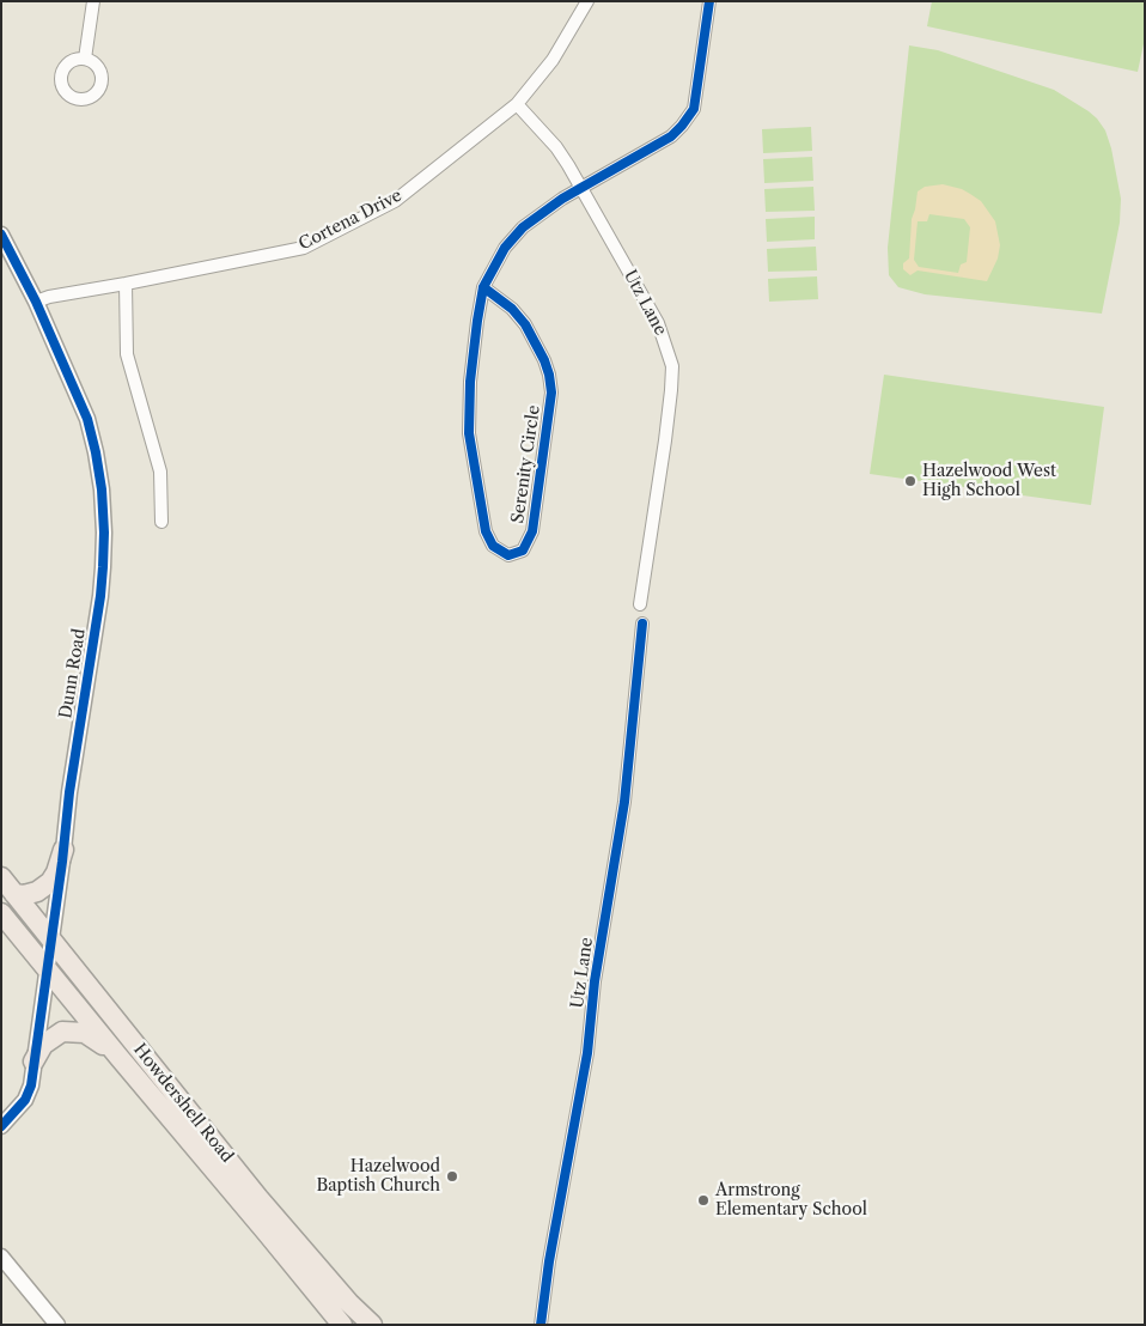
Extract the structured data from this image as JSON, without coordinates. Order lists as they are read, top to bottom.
{
  "streets": {
    "main road": ["Howdershell Road"],
    "street": [
      "Cortena Drive",
      "Utz Lane",
      "Serenity Circle",
      "Dunn Road"
    ]
  },
  "crossings": [
    ["Cortena Drive", "Utz Lane"],
    ["Cortena Drive", "Dunn Road"],
    ["Utz Lane", "Serenity Circle"],
    ["Dunn Road", "Howdershell Road"]
  ],
  "places": ["Hazelwood West High School", "Hazelwood Baptish Church", "Armstrong Elementary School"]
}
